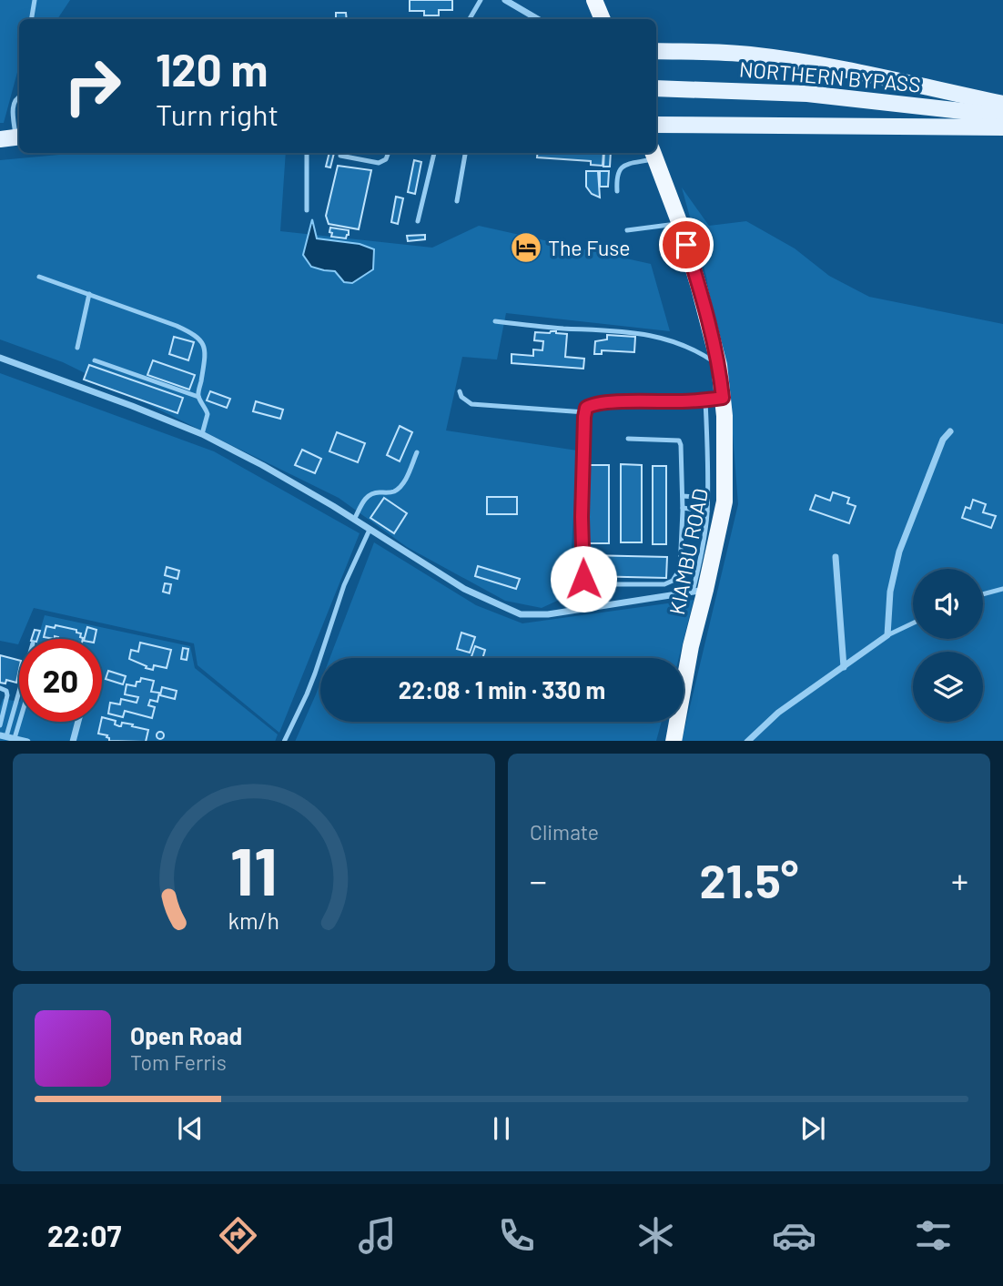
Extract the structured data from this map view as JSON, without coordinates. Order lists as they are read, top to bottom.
{
  "streets": {
    "highway": ["KIAMBU ROAD"],
    "main road": ["NORTHERN BYPASS"]
  },
  "places": {
    "hotel": ["The Fuse"]
  },
  "page": {
    "turn": ["120 m", "Turn right"],
    "limit": "20",
    "trip": "22:08 · 1 min · 330 m",
    "tile": "Climate",
    "heat": ["−", "21.5°", "+"],
    "song": ["Open Road", "Tom Ferris"],
    "tabs": "22:07",
    "gauge": ["11", "km/h"]
  }
}
